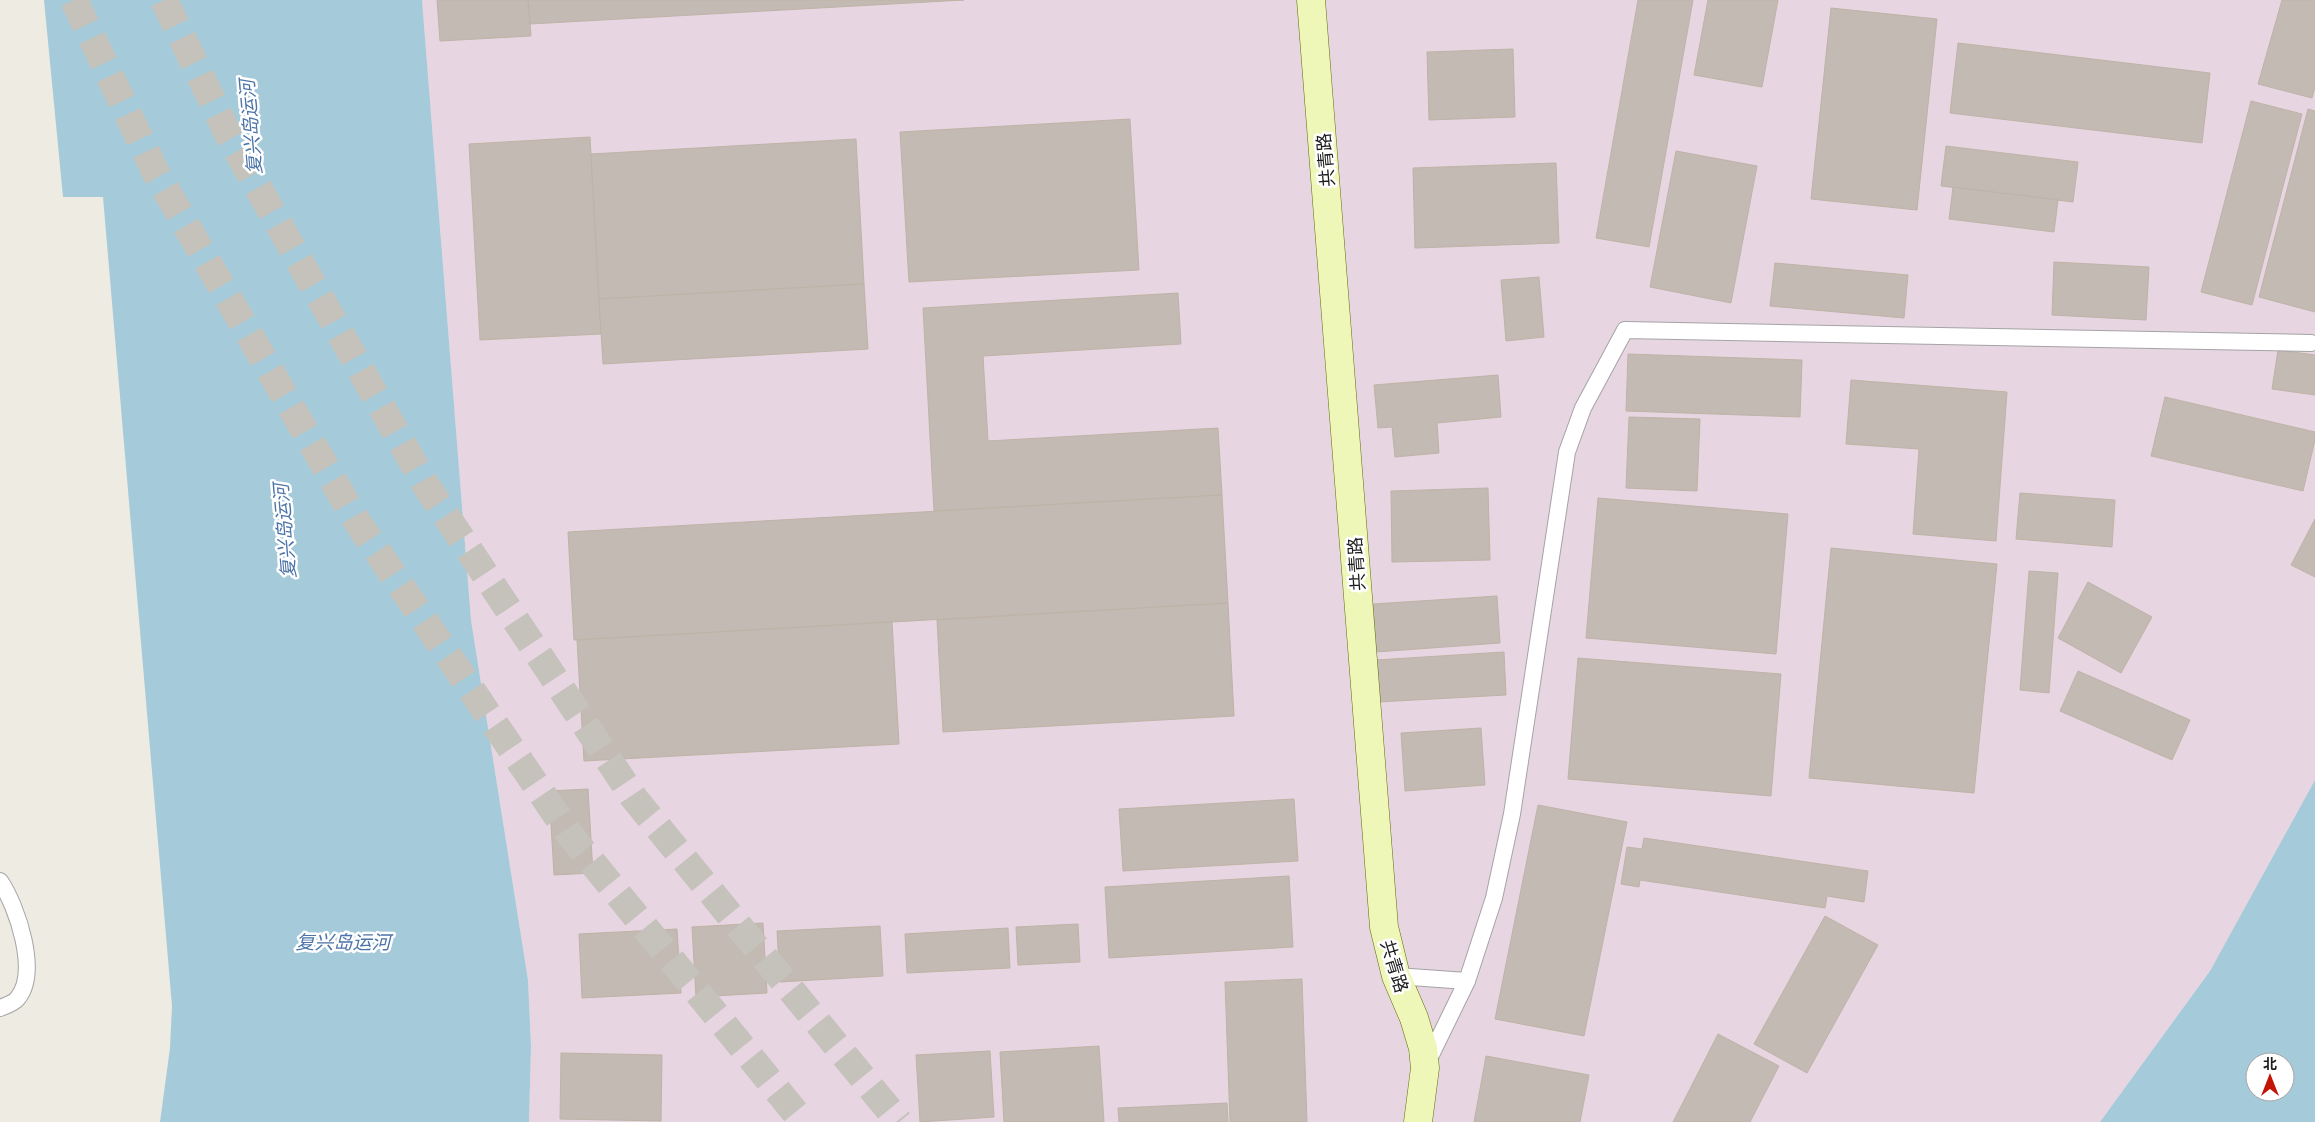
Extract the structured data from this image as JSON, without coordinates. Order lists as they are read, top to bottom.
{
  "streets": {
    "street": ["共青路"]
  },
  "water": ["复兴岛运河"],
  "north": "top"
}
